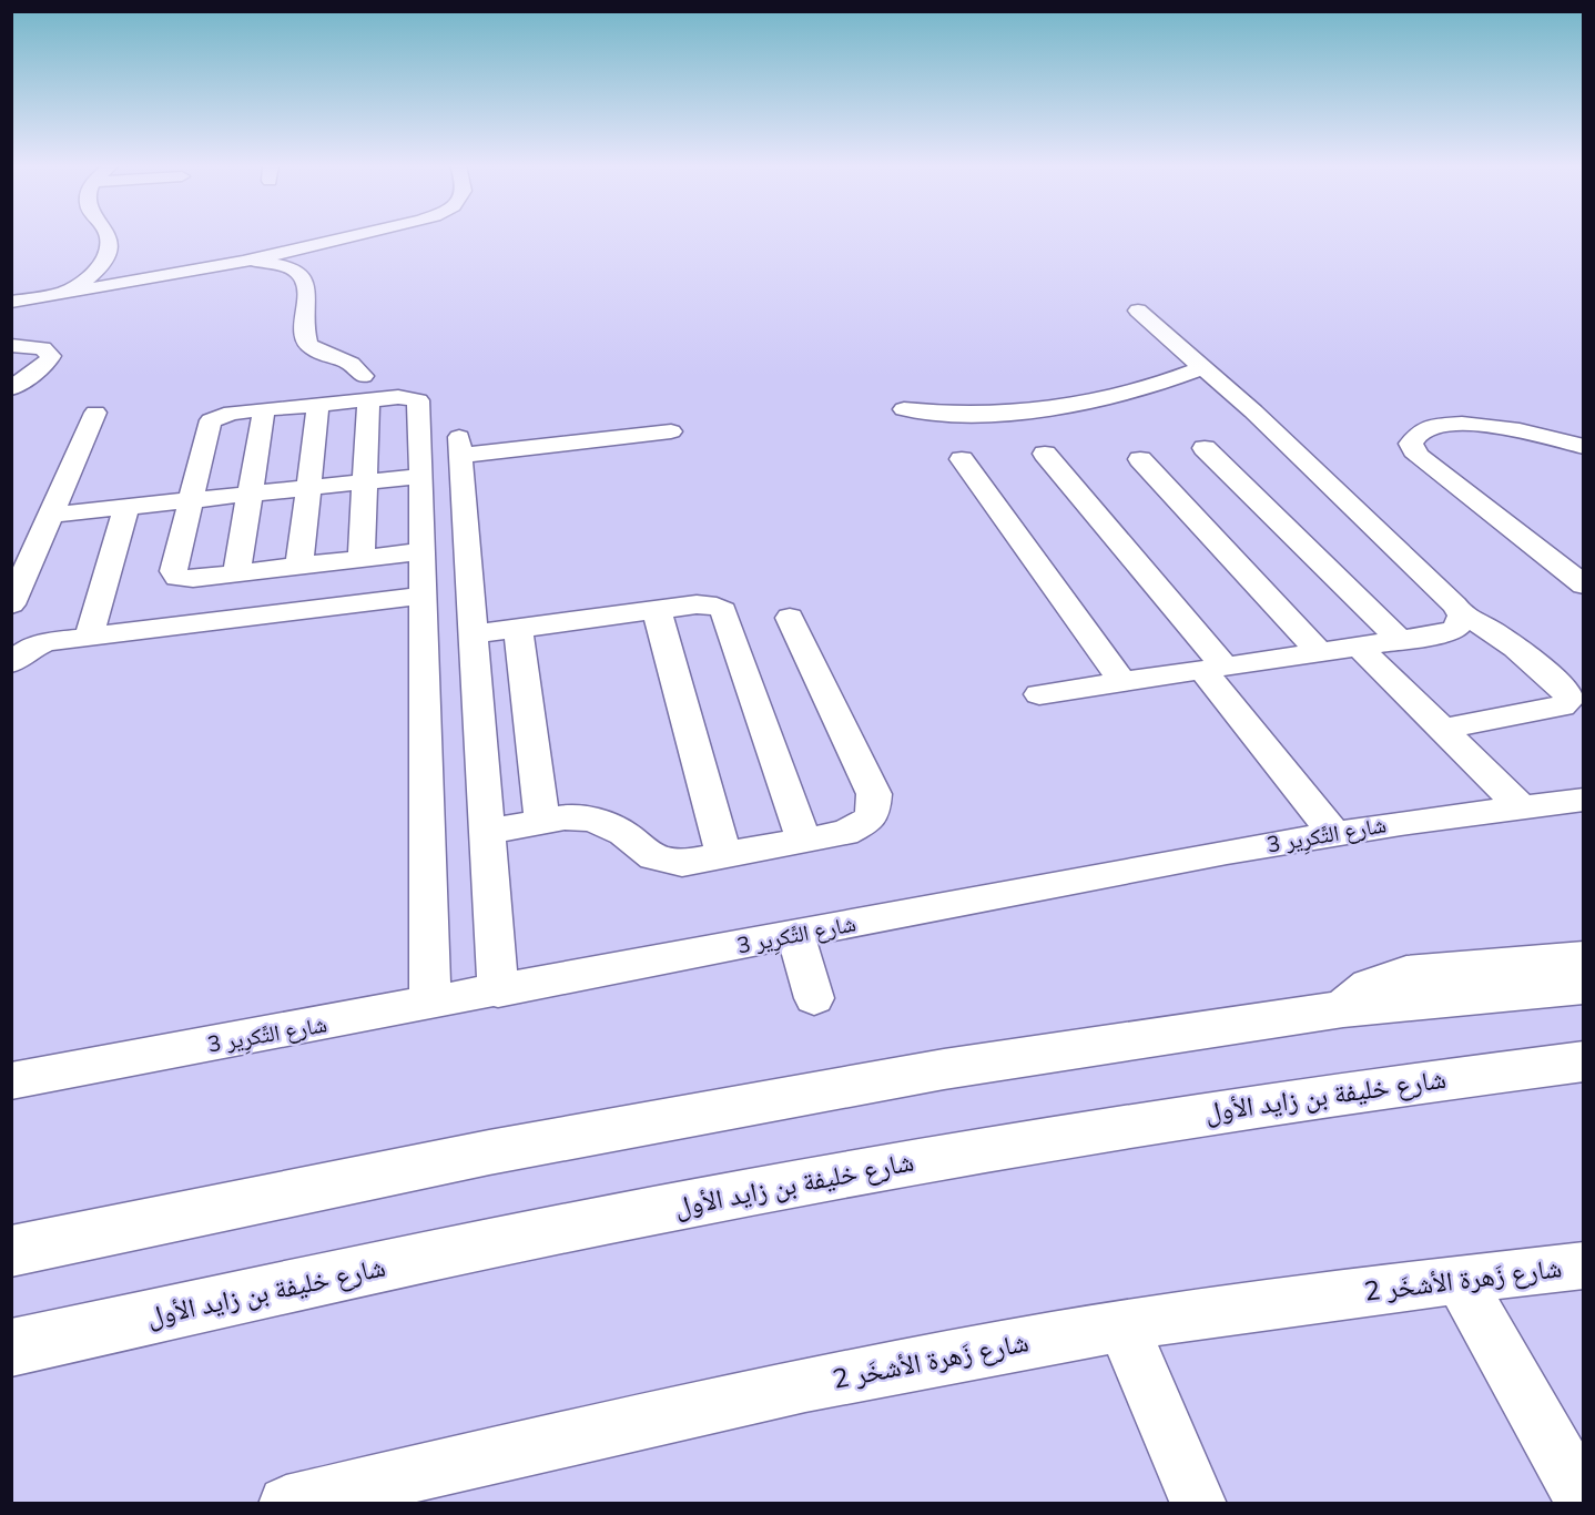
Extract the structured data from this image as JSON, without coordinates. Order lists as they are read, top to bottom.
{
  "streets": {
    "main road": ["شارع خليفة بن زايد الأول"],
    "street": ["شارع التَّكرِير 3", "شارع زَهرة الأشخَر 2"]
  }
}
